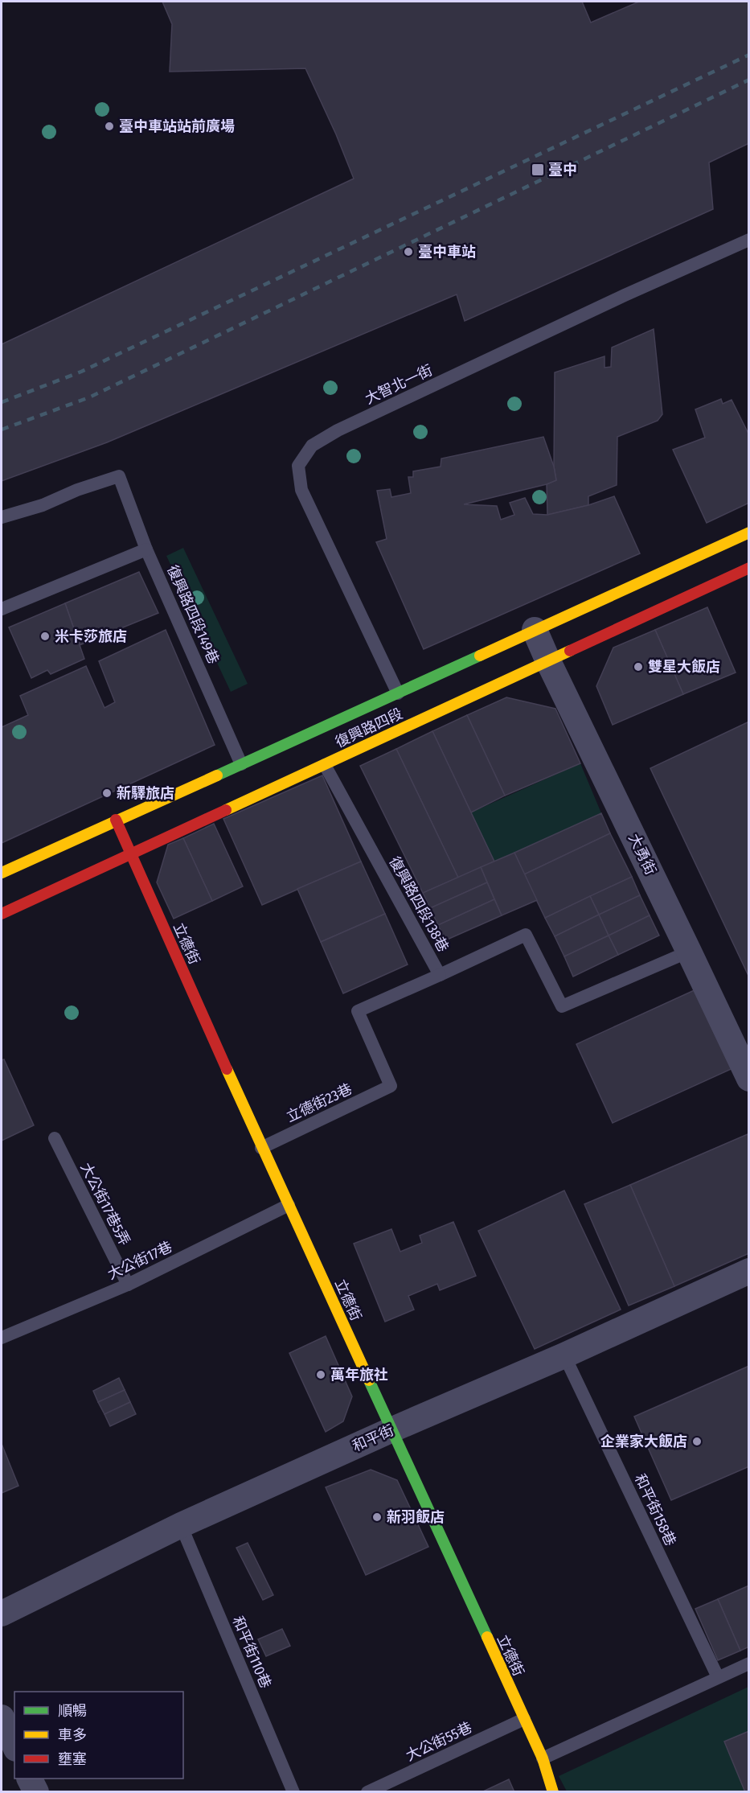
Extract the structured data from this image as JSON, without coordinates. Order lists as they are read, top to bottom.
{
  "streets": {
    "main road": ["復興路四段", "立德街"],
    "street": ["大勇街", "和平街"],
    "lane": [
      "大智北一街",
      "復興路四段149巷",
      "復興路四段138巷",
      "立德街23巷",
      "大公街17巷5弄",
      "大公街17巷",
      "和平街158巷",
      "和平街110巷",
      "大公街55巷"
    ]
  },
  "crossings": [
    ["大智北一街", "復興路四段"],
    ["復興路四段149巷", "復興路四段"],
    ["復興路四段", "大勇街"],
    ["復興路四段", "復興路四段138巷"],
    ["復興路四段", "立德街"],
    ["大勇街", "復興路四段138巷"],
    ["復興路四段138巷", "立德街23巷"],
    ["立德街", "立德街23巷"],
    ["立德街", "大公街17巷"],
    ["立德街", "和平街"],
    ["立德街", "大公街55巷"],
    ["大公街17巷5弄", "大公街17巷"],
    ["和平街", "和平街158巷"],
    ["和平街", "和平街110巷"]
  ],
  "places": {
    "other": [
      "臺中車站站前廣場",
      "臺中車站",
      "米卡莎旅店",
      "雙星大飯店",
      "新驛旅店",
      "萬年旅社",
      "企業家大飯店",
      "新羽飯店"
    ],
    "transit": ["臺中"]
  },
  "legend": ["順暢", "車多", "壅塞"]
}
